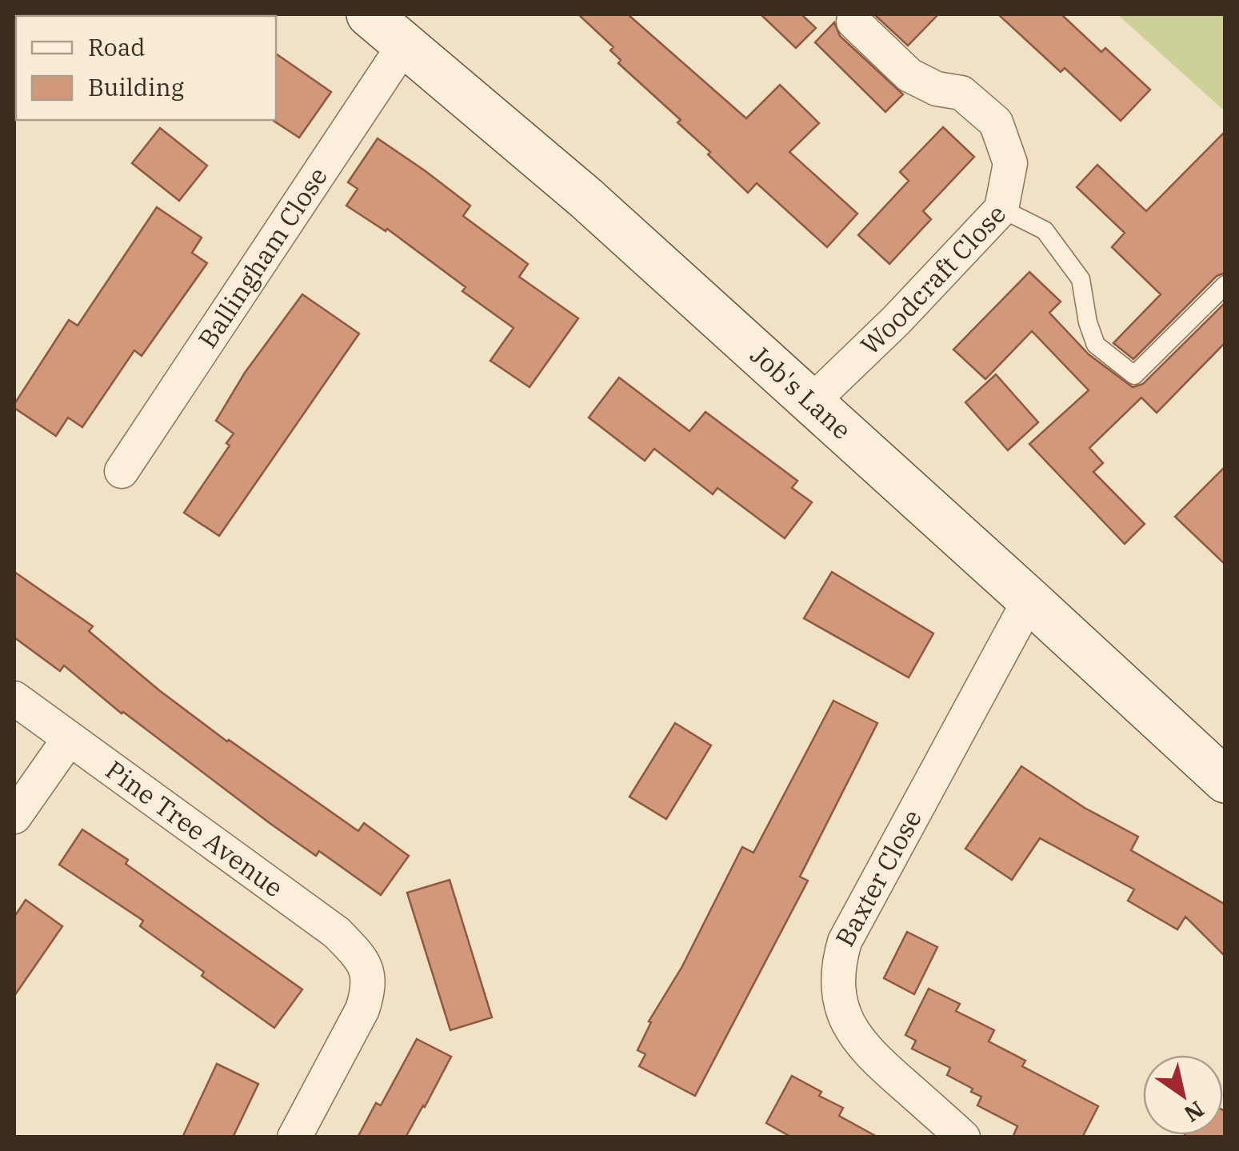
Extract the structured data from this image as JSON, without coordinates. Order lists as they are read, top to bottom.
{
  "streets": {
    "street": [
      "Ballingham Close",
      "Woodcraft Close",
      "Job's Lane",
      "Pine Tree Avenue",
      "Baxter Close"
    ]
  },
  "crossings": [
    ["Ballingham Close", "Job's Lane"],
    ["Woodcraft Close", "Job's Lane"],
    ["Job's Lane", "Baxter Close"]
  ],
  "legend": ["Road", "Building"],
  "north": "bottom right"
}
